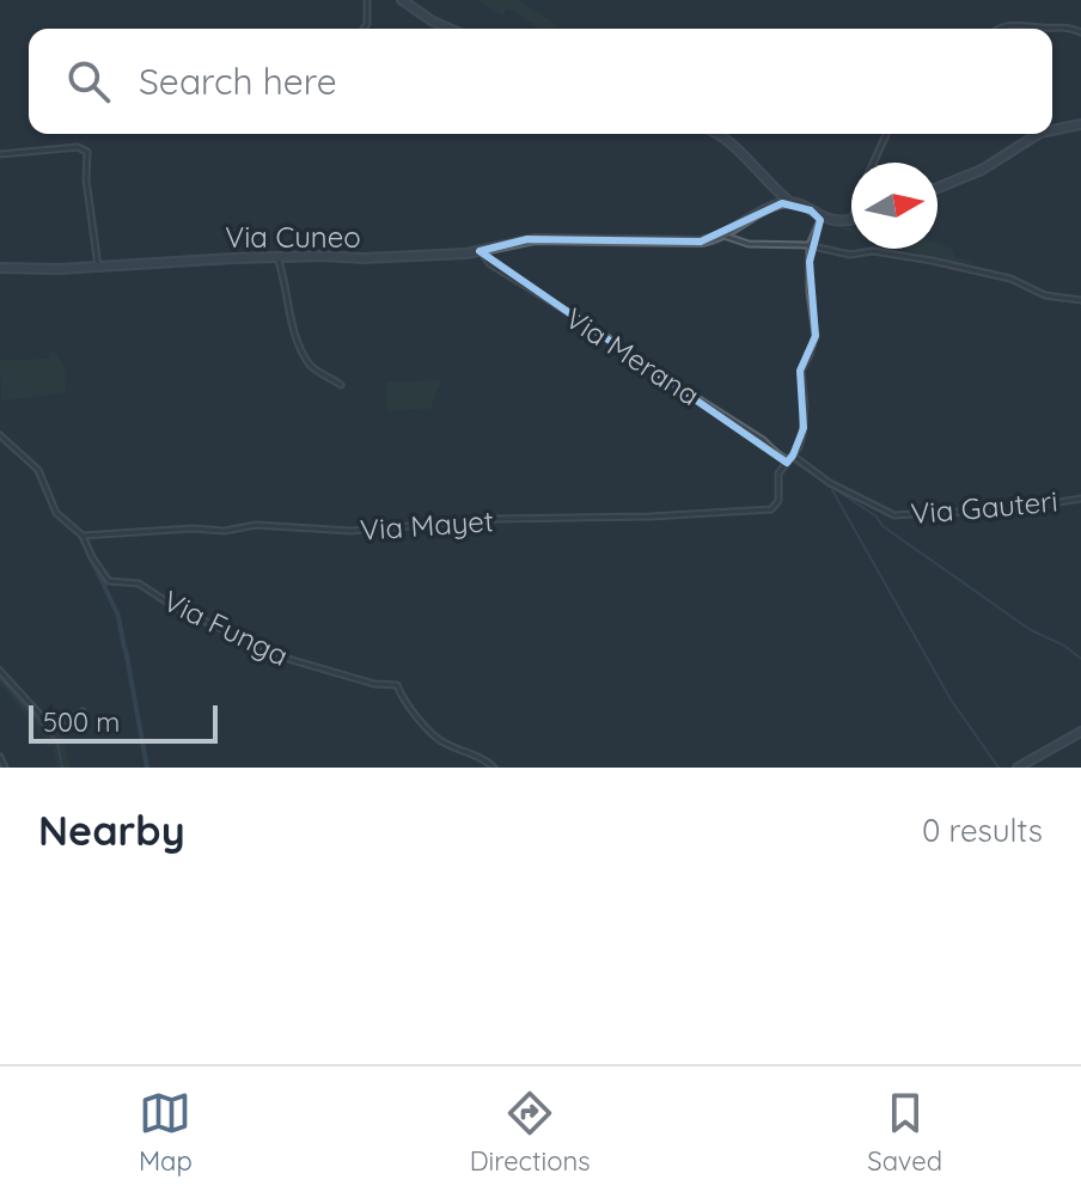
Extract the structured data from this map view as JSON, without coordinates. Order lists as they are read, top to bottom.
{
  "streets": {
    "street": [
      "Via Cuneo",
      "Via Merana",
      "Via Gauteri",
      "Via Mayet",
      "Via Funga"
    ]
  },
  "crossings": [
    ["Via Cuneo", "Via Merana"],
    ["Via Merana", "Via Mayet"],
    ["Via Mayet", "Via Funga"]
  ],
  "scale_bar": "500 m",
  "north": "right",
  "page": {
    "search": "Search here",
    "scale": "500 m",
    "heading": ["Nearby", "0 results"],
    "nav": ["Map", "Directions", "Saved"]
  }
}
